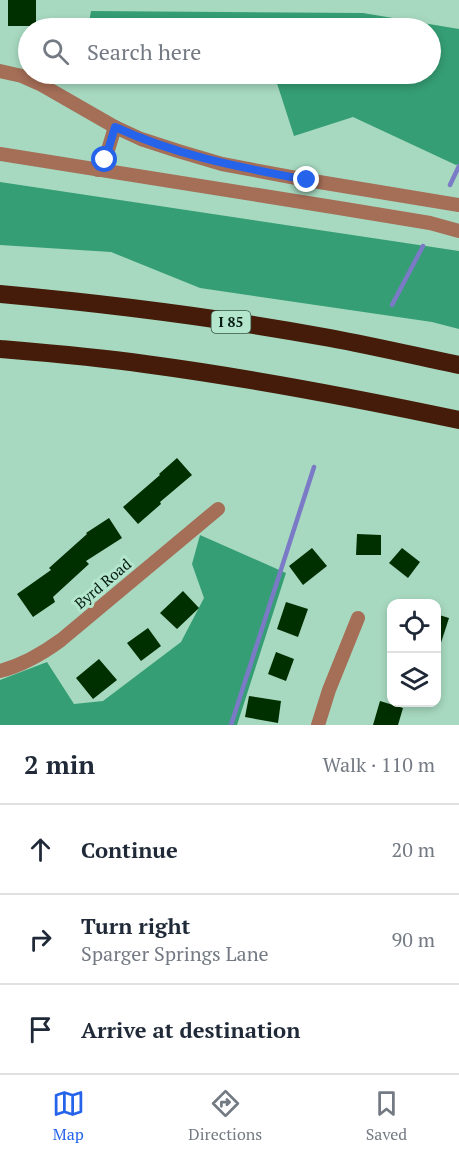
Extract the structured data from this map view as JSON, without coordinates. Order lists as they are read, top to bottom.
{
  "streets": {
    "highway": ["I 85"],
    "street": ["Byrd Road"]
  },
  "page": {
    "search": "Search here",
    "heading": ["2 min", "Walk · 110 m"],
    "list": [
      ["Continue", "20 m"],
      ["Turn right", "Sparger Springs Lane", "90 m"],
      "Arrive at destination"
    ],
    "nav": ["Map", "Directions", "Saved"]
  }
}
